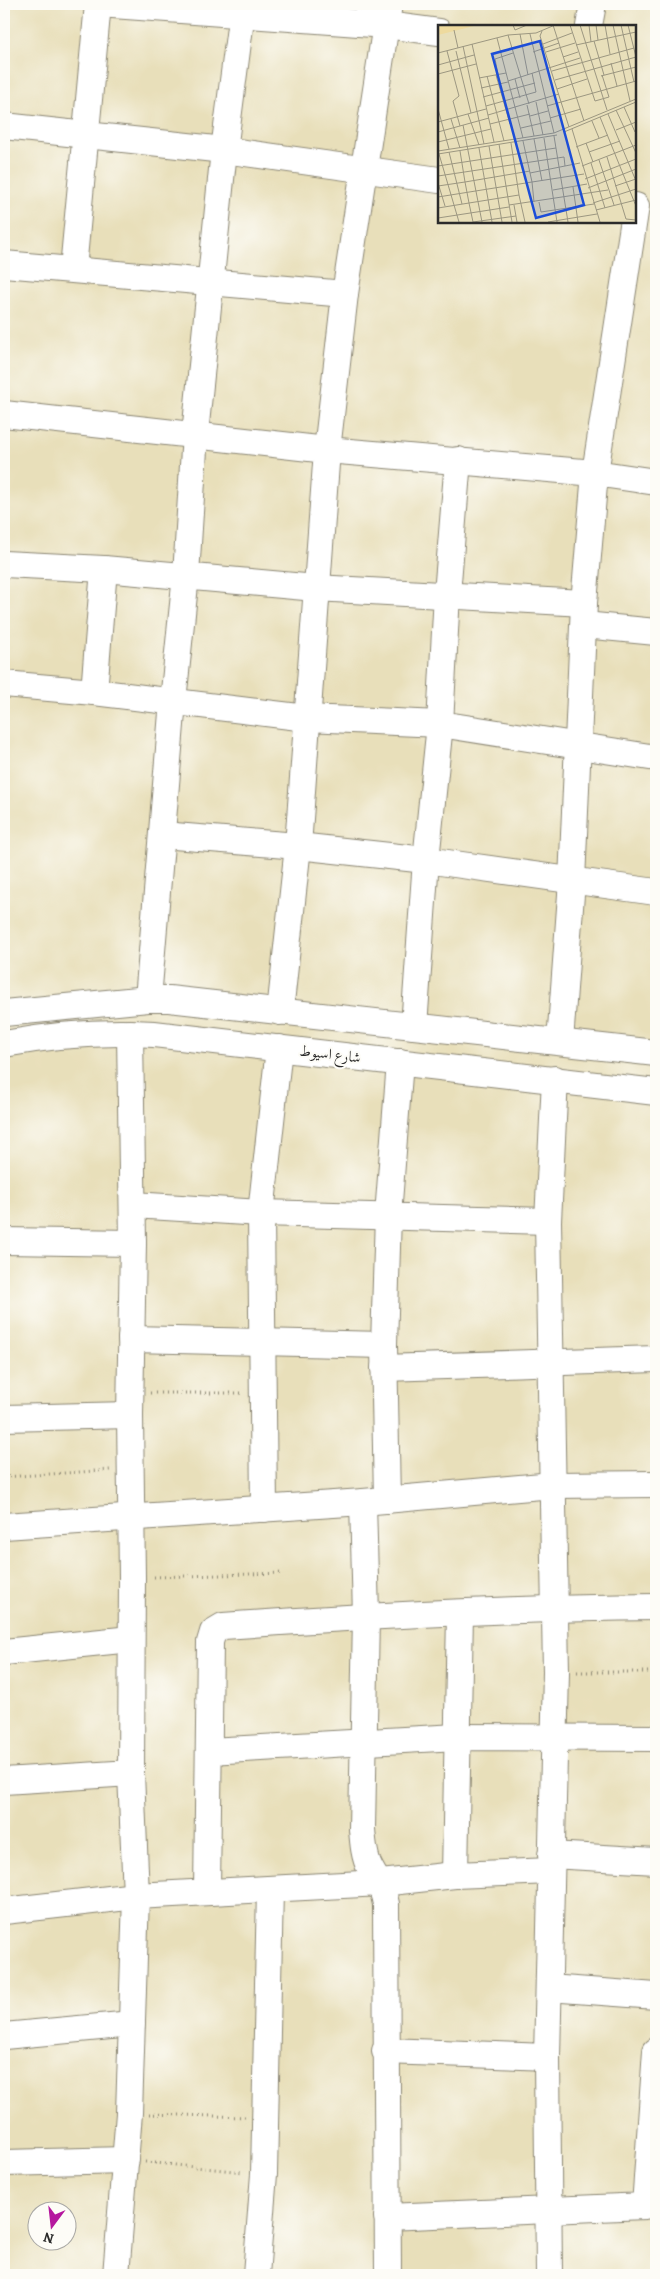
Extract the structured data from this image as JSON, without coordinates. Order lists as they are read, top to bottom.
{
  "streets": {
    "street": ["شارع اسيوط"]
  },
  "north": "bottom"
}
